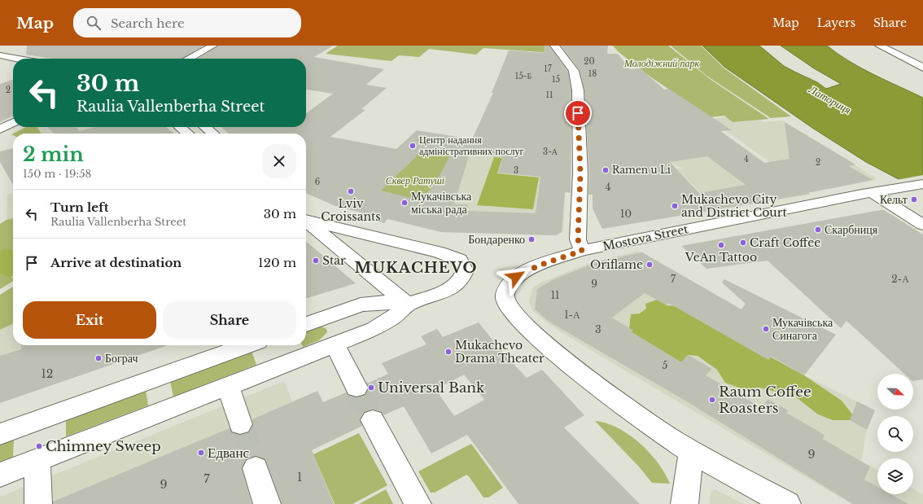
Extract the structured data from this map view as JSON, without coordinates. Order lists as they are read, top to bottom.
{
  "streets": {
    "street": ["Mostova Street"]
  },
  "districts": ["MUKACHEVO"],
  "water": ["Латориця"],
  "parks": ["Молодіжний парк", "Сквер Ратуші"],
  "places": [
    "Центр надання адміністративних послуг",
    "Ramen u Li",
    "Lviv Croissants",
    "Кельт",
    "Мукачівська міська рада",
    "Mukachevo City and District Court",
    "Скарбниця",
    "Бондаренко",
    "Craft Coffee",
    "VeAn Tattoo",
    "Star",
    "Oriflame",
    "Мукачівська Синагога",
    "Mukachevo Drama Theater",
    "Бограч",
    "Universal Bank",
    "Raum Coffee Roasters",
    "Chimney Sweep",
    "Едванс"
  ],
  "house_numbers": [
    "20",
    "17",
    "18",
    "15-Б",
    "15",
    "2",
    "11",
    "3-А",
    "4",
    "2",
    "3",
    "6",
    "4",
    "10",
    "7",
    "2-А",
    "9",
    "11",
    "1-А",
    "3",
    "5",
    "12",
    "9",
    "1",
    "7",
    "9"
  ],
  "north": "right",
  "page": {
    "header": "Map",
    "search": "Search here",
    "nav": ["Map", "Layers", "Share"],
    "turn": ["30 m", "Raulia Vallenberha Street"],
    "heading": ["2 min", "150 m · 19:58"],
    "list": [
      {
        "name": "Turn left",
        "note": "Raulia Vallenberha Street",
        "value": "30 m"
      },
      {
        "name": "Arrive at destination",
        "value": "120 m"
      }
    ],
    "buttons": ["Exit", "Share"]
  }
}
